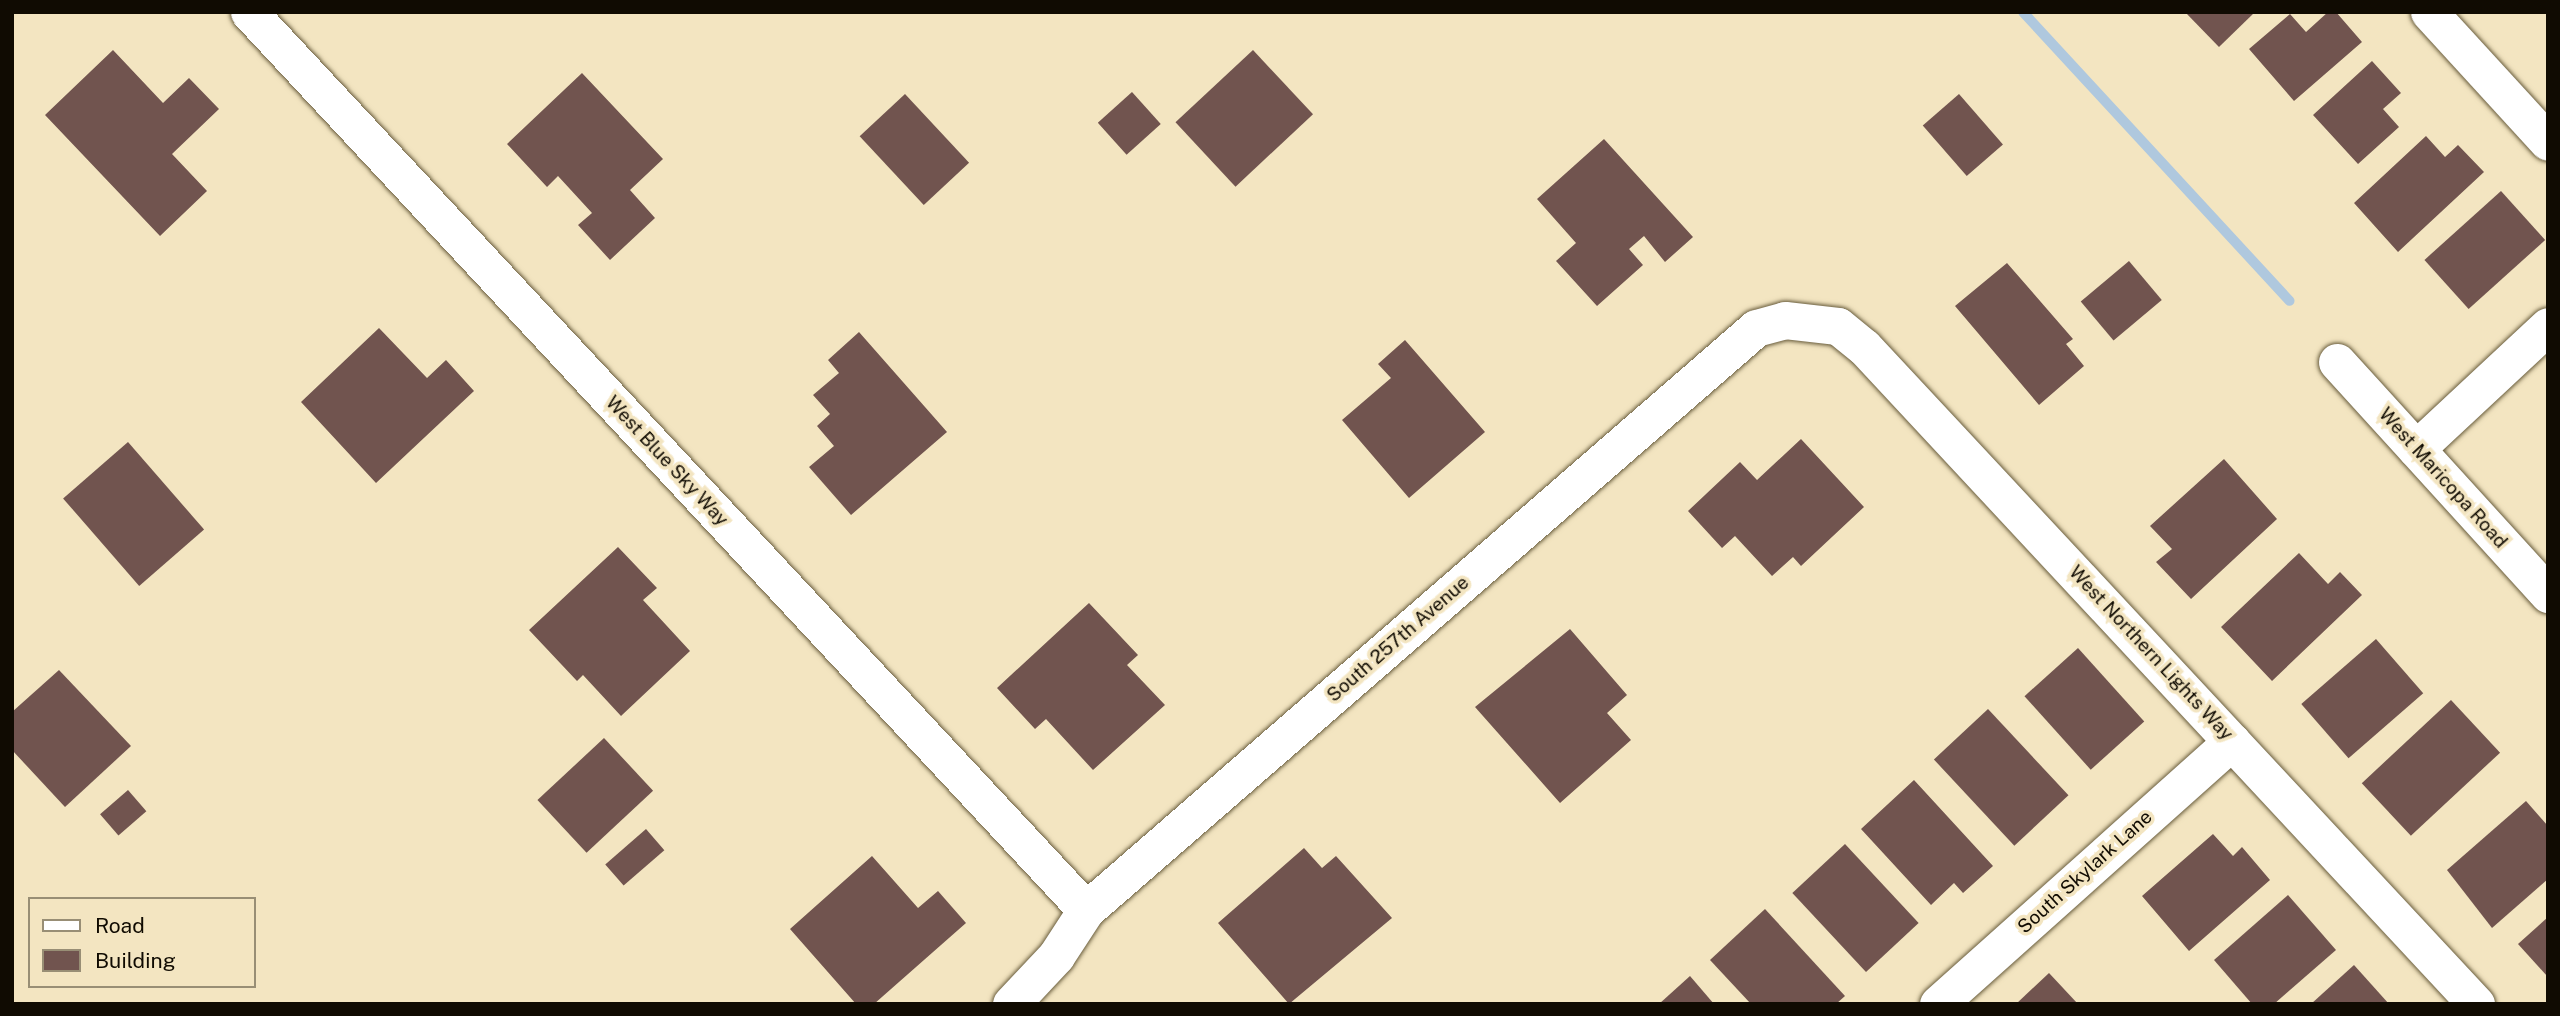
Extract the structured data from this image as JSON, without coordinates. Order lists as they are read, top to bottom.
{
  "streets": {
    "street": [
      "West Blue Sky Way",
      "West Maricopa Road",
      "South 257th Avenue",
      "West Northern Lights Way",
      "South Skylark Lane"
    ]
  },
  "crossings": [
    ["West Blue Sky Way", "South 257th Avenue"],
    ["South 257th Avenue", "West Northern Lights Way"],
    ["West Northern Lights Way", "South Skylark Lane"]
  ],
  "legend": ["Road", "Building"]
}
